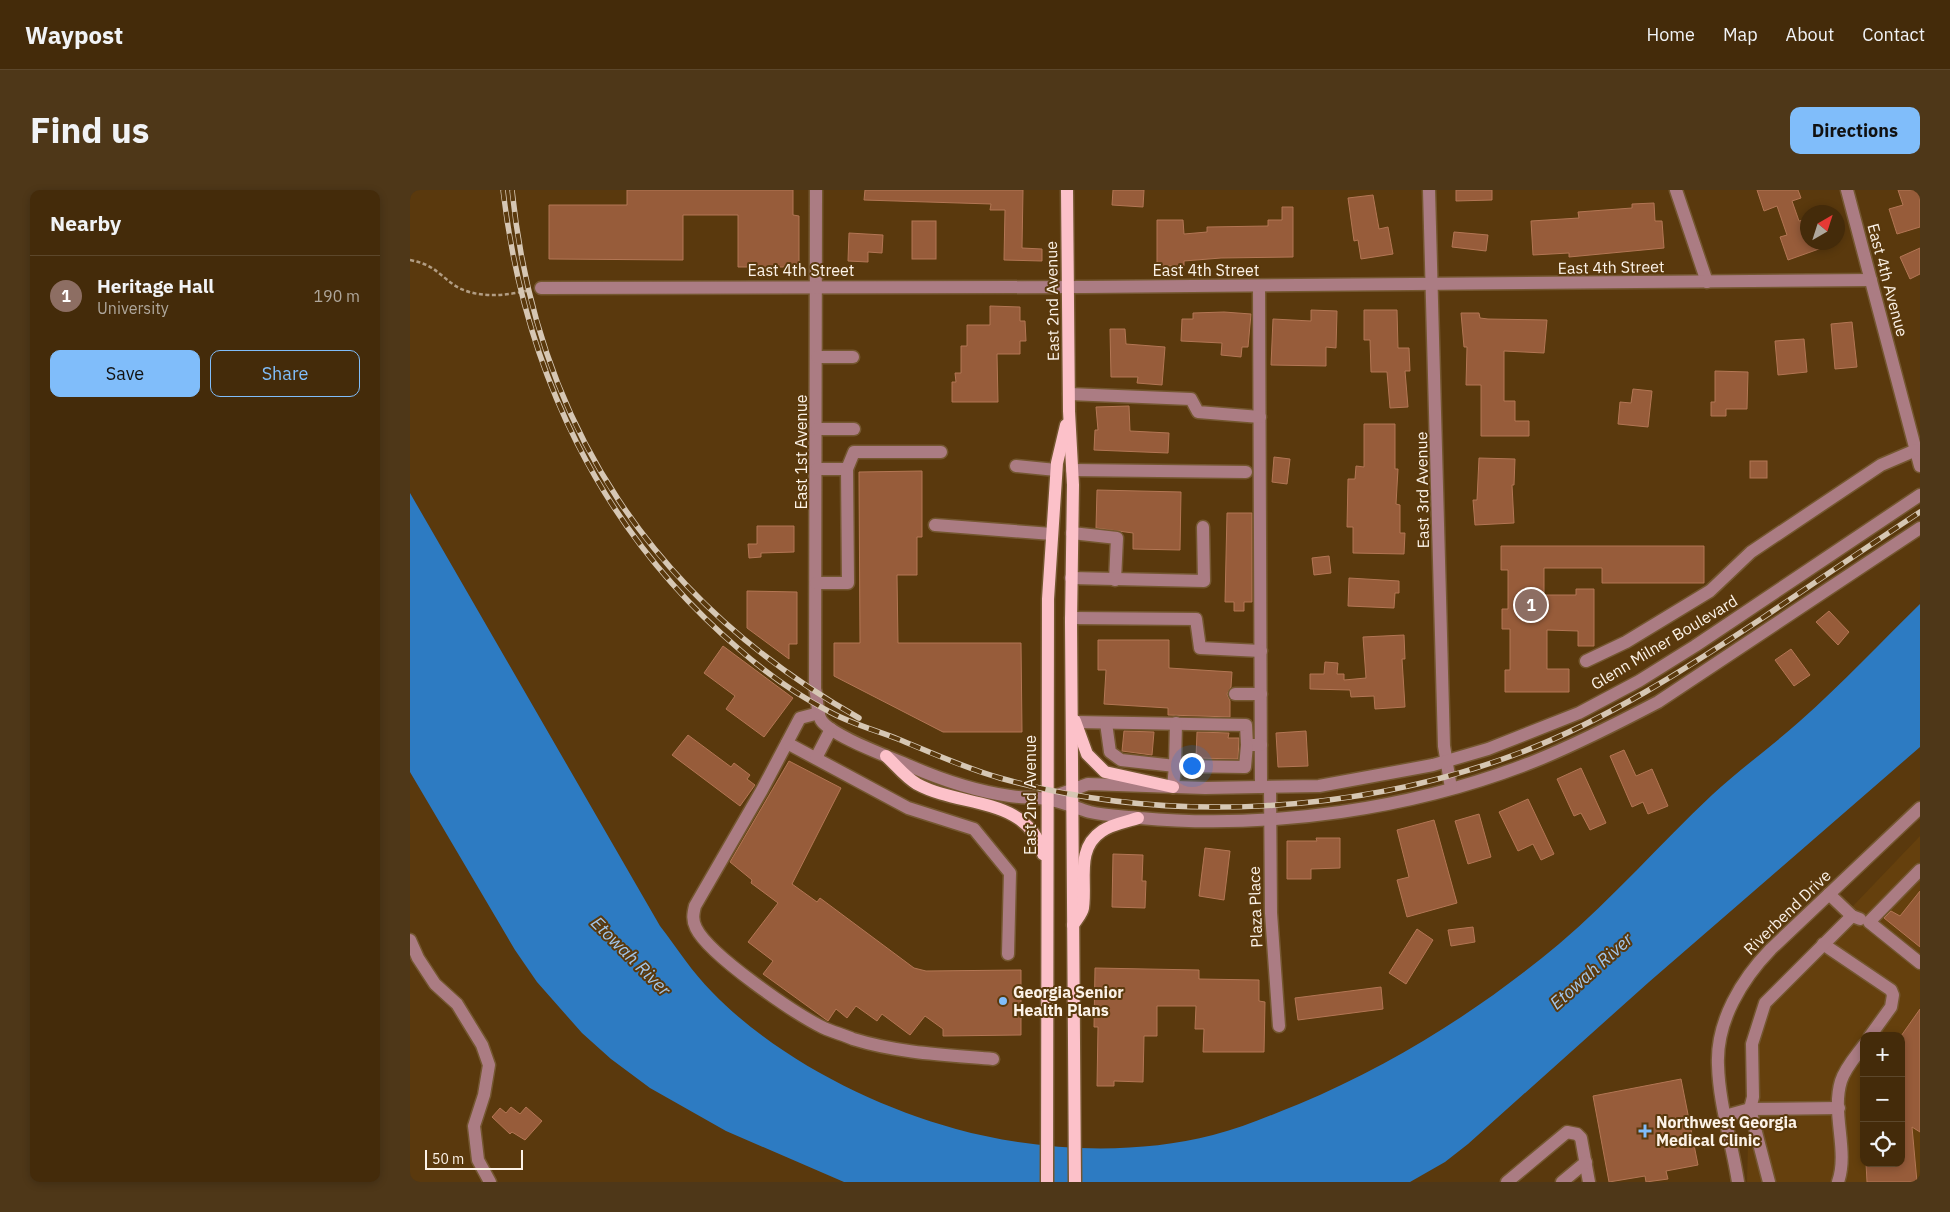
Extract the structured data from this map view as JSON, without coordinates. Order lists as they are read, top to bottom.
{
  "streets": {
    "main road": ["East 2nd Avenue"],
    "street": [
      "East 4th Street",
      "East 4th Avenue",
      "East 1st Avenue",
      "East 3rd Avenue",
      "Glenn Milner Boulevard",
      "Plaza Place",
      "Riverbend Drive"
    ]
  },
  "crossings": [
    ["East 4th Street", "East 4th Avenue"],
    ["East 4th Street", "East 2nd Avenue"],
    ["East 4th Street", "East 1st Avenue"],
    ["East 4th Street", "East 3rd Avenue"],
    ["East 4th Street", "Plaza Place"],
    ["East 2nd Avenue", "Glenn Milner Boulevard"],
    ["East 1st Avenue", "Glenn Milner Boulevard"],
    ["East 3rd Avenue", "Glenn Milner Boulevard"],
    ["Glenn Milner Boulevard", "Plaza Place"]
  ],
  "water": ["Etowah River"],
  "places": {
    "other": ["Georgia Senior Health Plans"],
    "health": ["Northwest Georgia Medical Clinic"]
  },
  "scale_bar": "50 m",
  "north": "top right",
  "page": {
    "header": "Waypost",
    "nav": [
      "Home",
      "Map",
      "About",
      "Contact"
    ],
    "title": "Find us",
    "buttons": [
      "Directions",
      ["Save", "Share"]
    ],
    "heading": "Nearby",
    "list": [
      {
        "mark": "1",
        "name": "Heritage Hall",
        "note": "University",
        "value": "190 m"
      }
    ],
    "pins": "1",
    "map_buttons": ["+", "−"],
    "scale": "50 m"
  }
}
